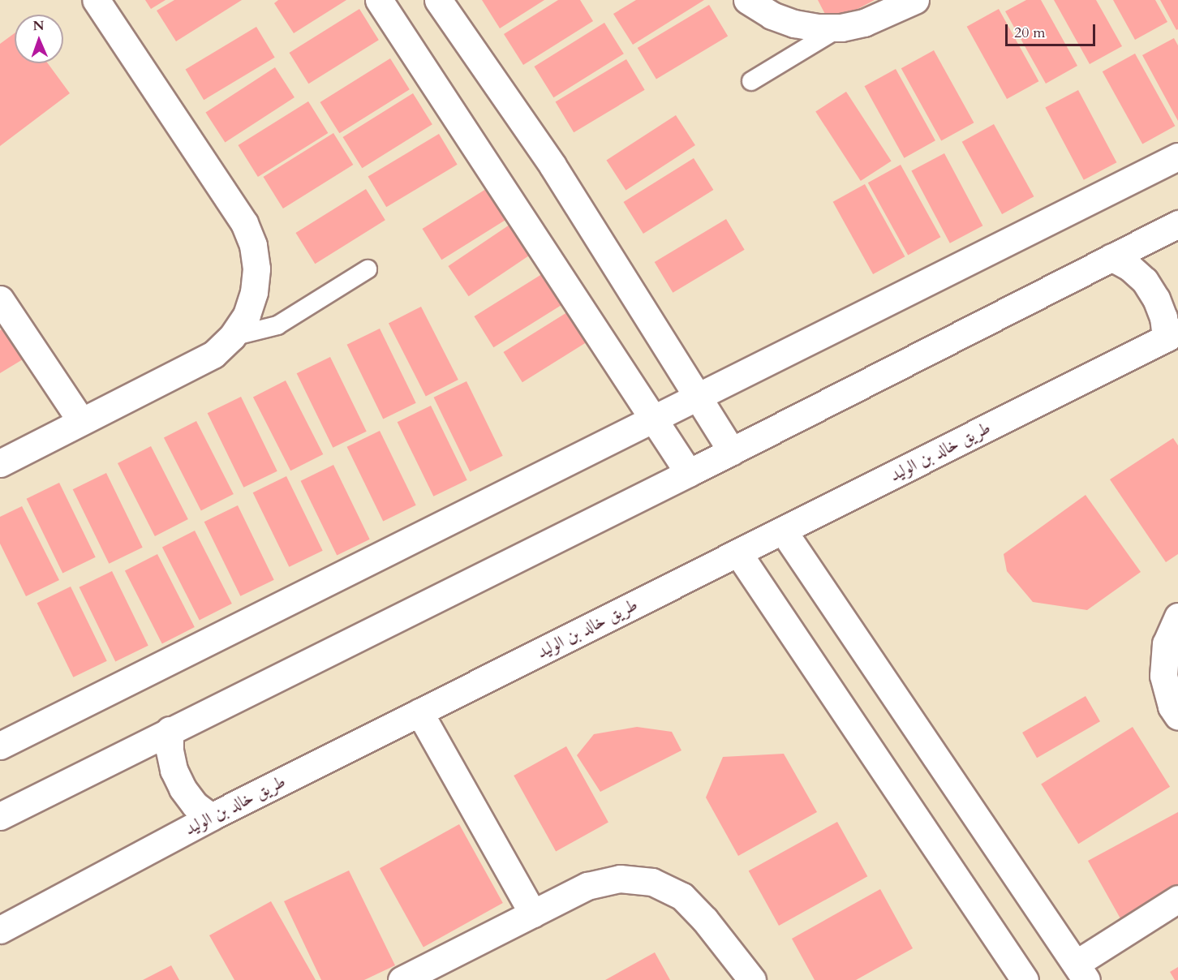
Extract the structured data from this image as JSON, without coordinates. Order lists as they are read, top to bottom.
{
  "streets": {
    "street": ["طريق خالد بن الوليد"]
  },
  "scale_bar": "20 m",
  "north": "top"
}
